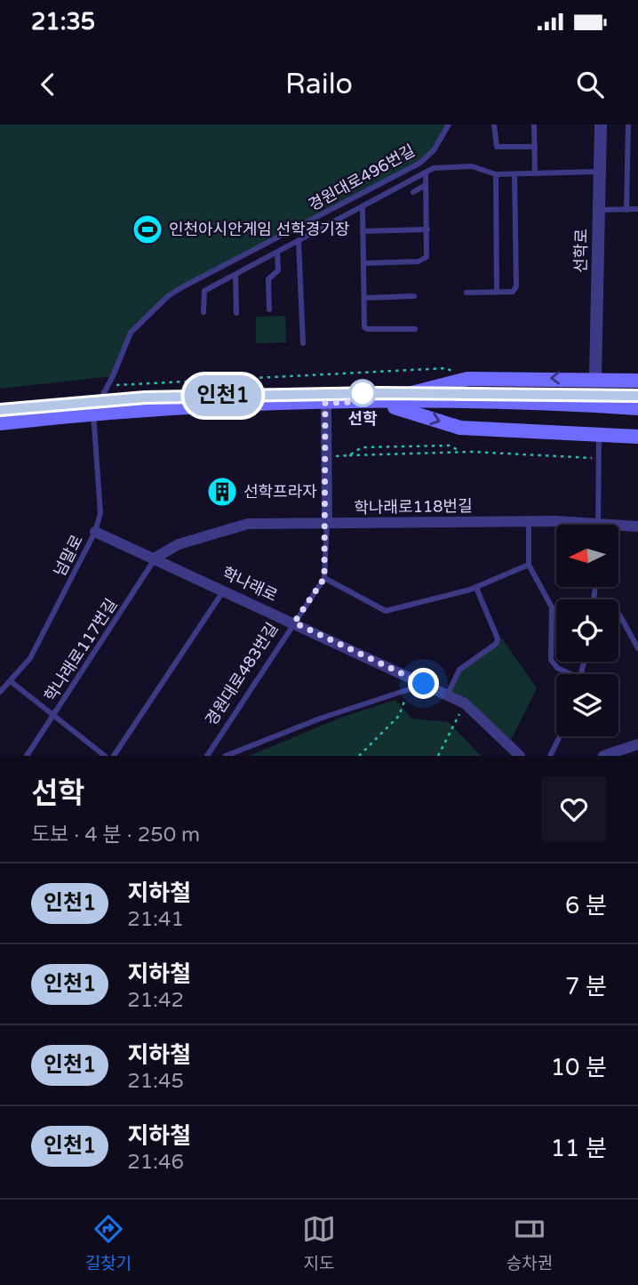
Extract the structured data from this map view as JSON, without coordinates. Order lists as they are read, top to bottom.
{
  "streets": {
    "street": ["선학로", "학나래로118번길", "학나래로"],
    "lane": [
      "경원대로496번길",
      "넘말로",
      "학나래로117번길",
      "경원대로483번길"
    ]
  },
  "crossings": [
    ["경원대로496번길", "넘말로"],
    ["학나래로118번길", "학나래로"],
    ["학나래로118번길", "학나래로117번길"],
    ["넘말로", "학나래로"],
    ["학나래로", "학나래로117번길"],
    ["학나래로", "경원대로483번길"]
  ],
  "places": {
    "sports": ["인천아시안게임 선학경기장"],
    "other": ["선학"],
    "building": ["선학프라자"]
  },
  "lines": ["metro line 인천1"],
  "north": "left",
  "page": {
    "status": "21:35",
    "header": "Railo",
    "on_map": "인천1",
    "heading": ["선학", "도보 · 4 분 · 250 m"],
    "list": [
      {
        "mark": "인천1",
        "name": "지하철",
        "note": "21:41",
        "value": "6 분"
      },
      {
        "mark": "인천1",
        "name": "지하철",
        "note": "21:42",
        "value": "7 분"
      },
      {
        "mark": "인천1",
        "name": "지하철",
        "note": "21:45",
        "value": "10 분"
      },
      {
        "mark": "인천1",
        "name": "지하철",
        "note": "21:46",
        "value": "11 분"
      }
    ],
    "tabs": ["길찾기", "지도", "승차권"]
  }
}
